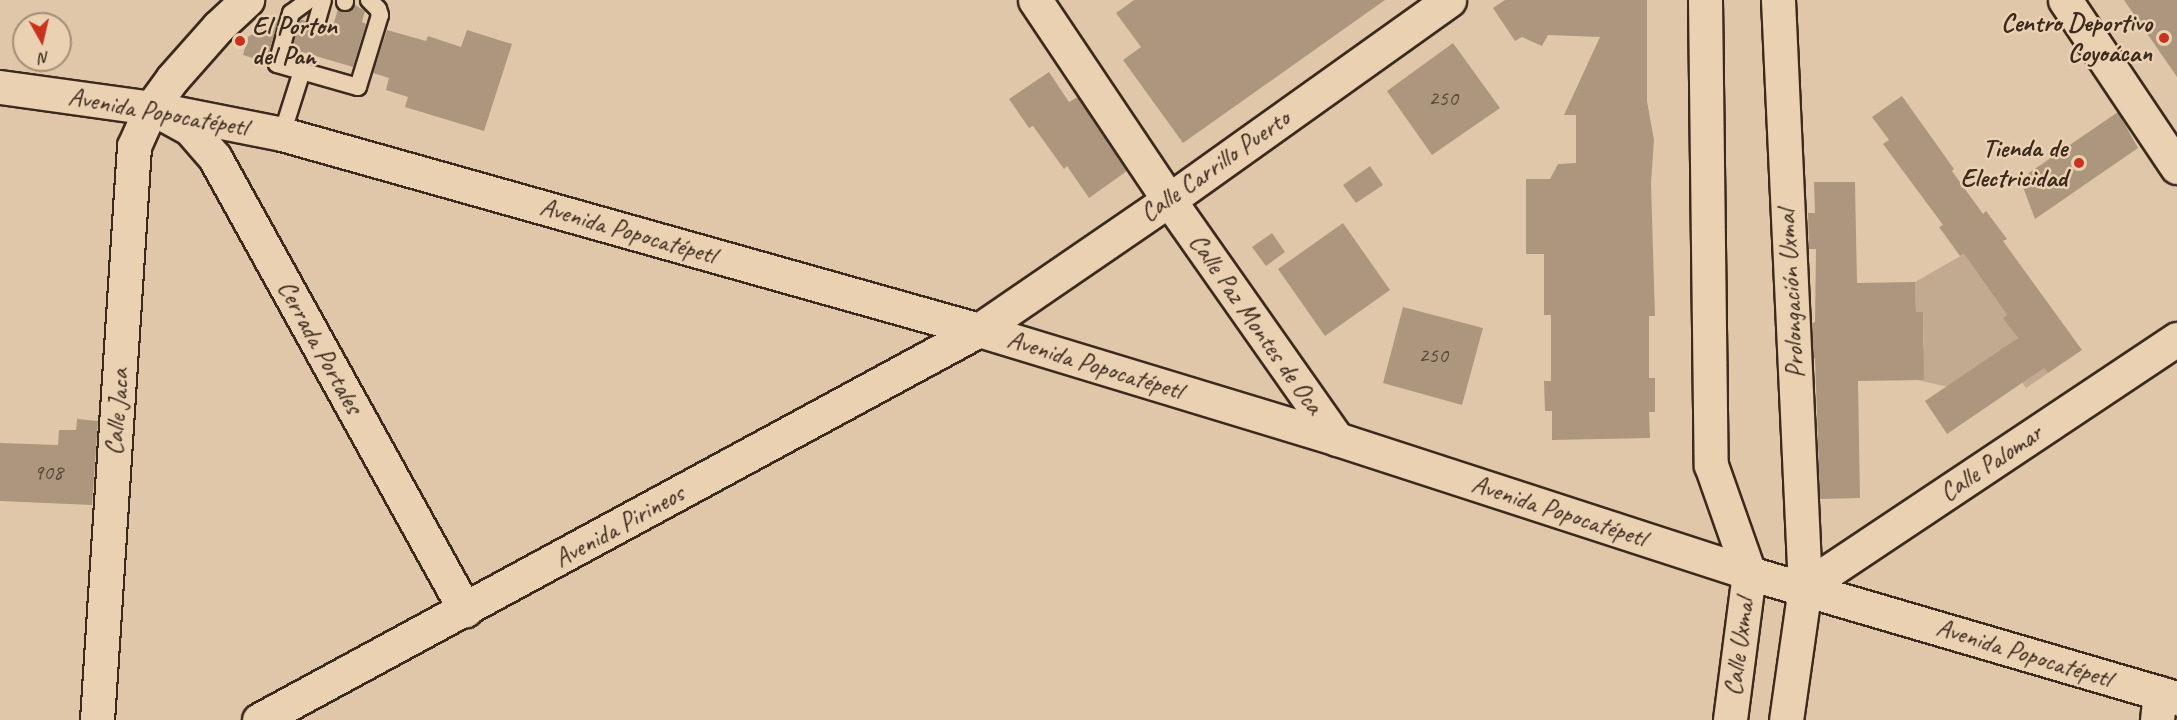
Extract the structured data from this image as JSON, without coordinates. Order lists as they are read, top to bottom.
{
  "streets": {
    "street": [
      "Avenida Popocatépetl",
      "Calle Carrillo Puerto",
      "Prolongación Uxmal",
      "Calle Paz Montes de Oca",
      "Cerrada Portales",
      "Calle Jaca",
      "Calle Palomar",
      "Avenida Pirineos",
      "Calle Uxmal"
    ]
  },
  "crossings": [
    ["Avenida Popocatépetl", "Calle Carrillo Puerto"],
    ["Avenida Popocatépetl", "Prolongación Uxmal"],
    ["Avenida Popocatépetl", "Calle Paz Montes de Oca"],
    ["Avenida Popocatépetl", "Cerrada Portales"],
    ["Avenida Popocatépetl", "Calle Jaca"],
    ["Avenida Popocatépetl", "Calle Palomar"],
    ["Avenida Popocatépetl", "Avenida Pirineos"],
    ["Avenida Popocatépetl", "Calle Uxmal"],
    ["Calle Carrillo Puerto", "Calle Paz Montes de Oca"],
    ["Calle Carrillo Puerto", "Avenida Pirineos"],
    ["Prolongación Uxmal", "Calle Palomar"],
    ["Cerrada Portales", "Calle Jaca"],
    ["Cerrada Portales", "Avenida Pirineos"]
  ],
  "places": ["Centro Deportivo Coyoácan", "El Porton del Pan", "Tienda de Electricidad"],
  "house_numbers": ["250", "250", "908"],
  "north": "bottom"
}
